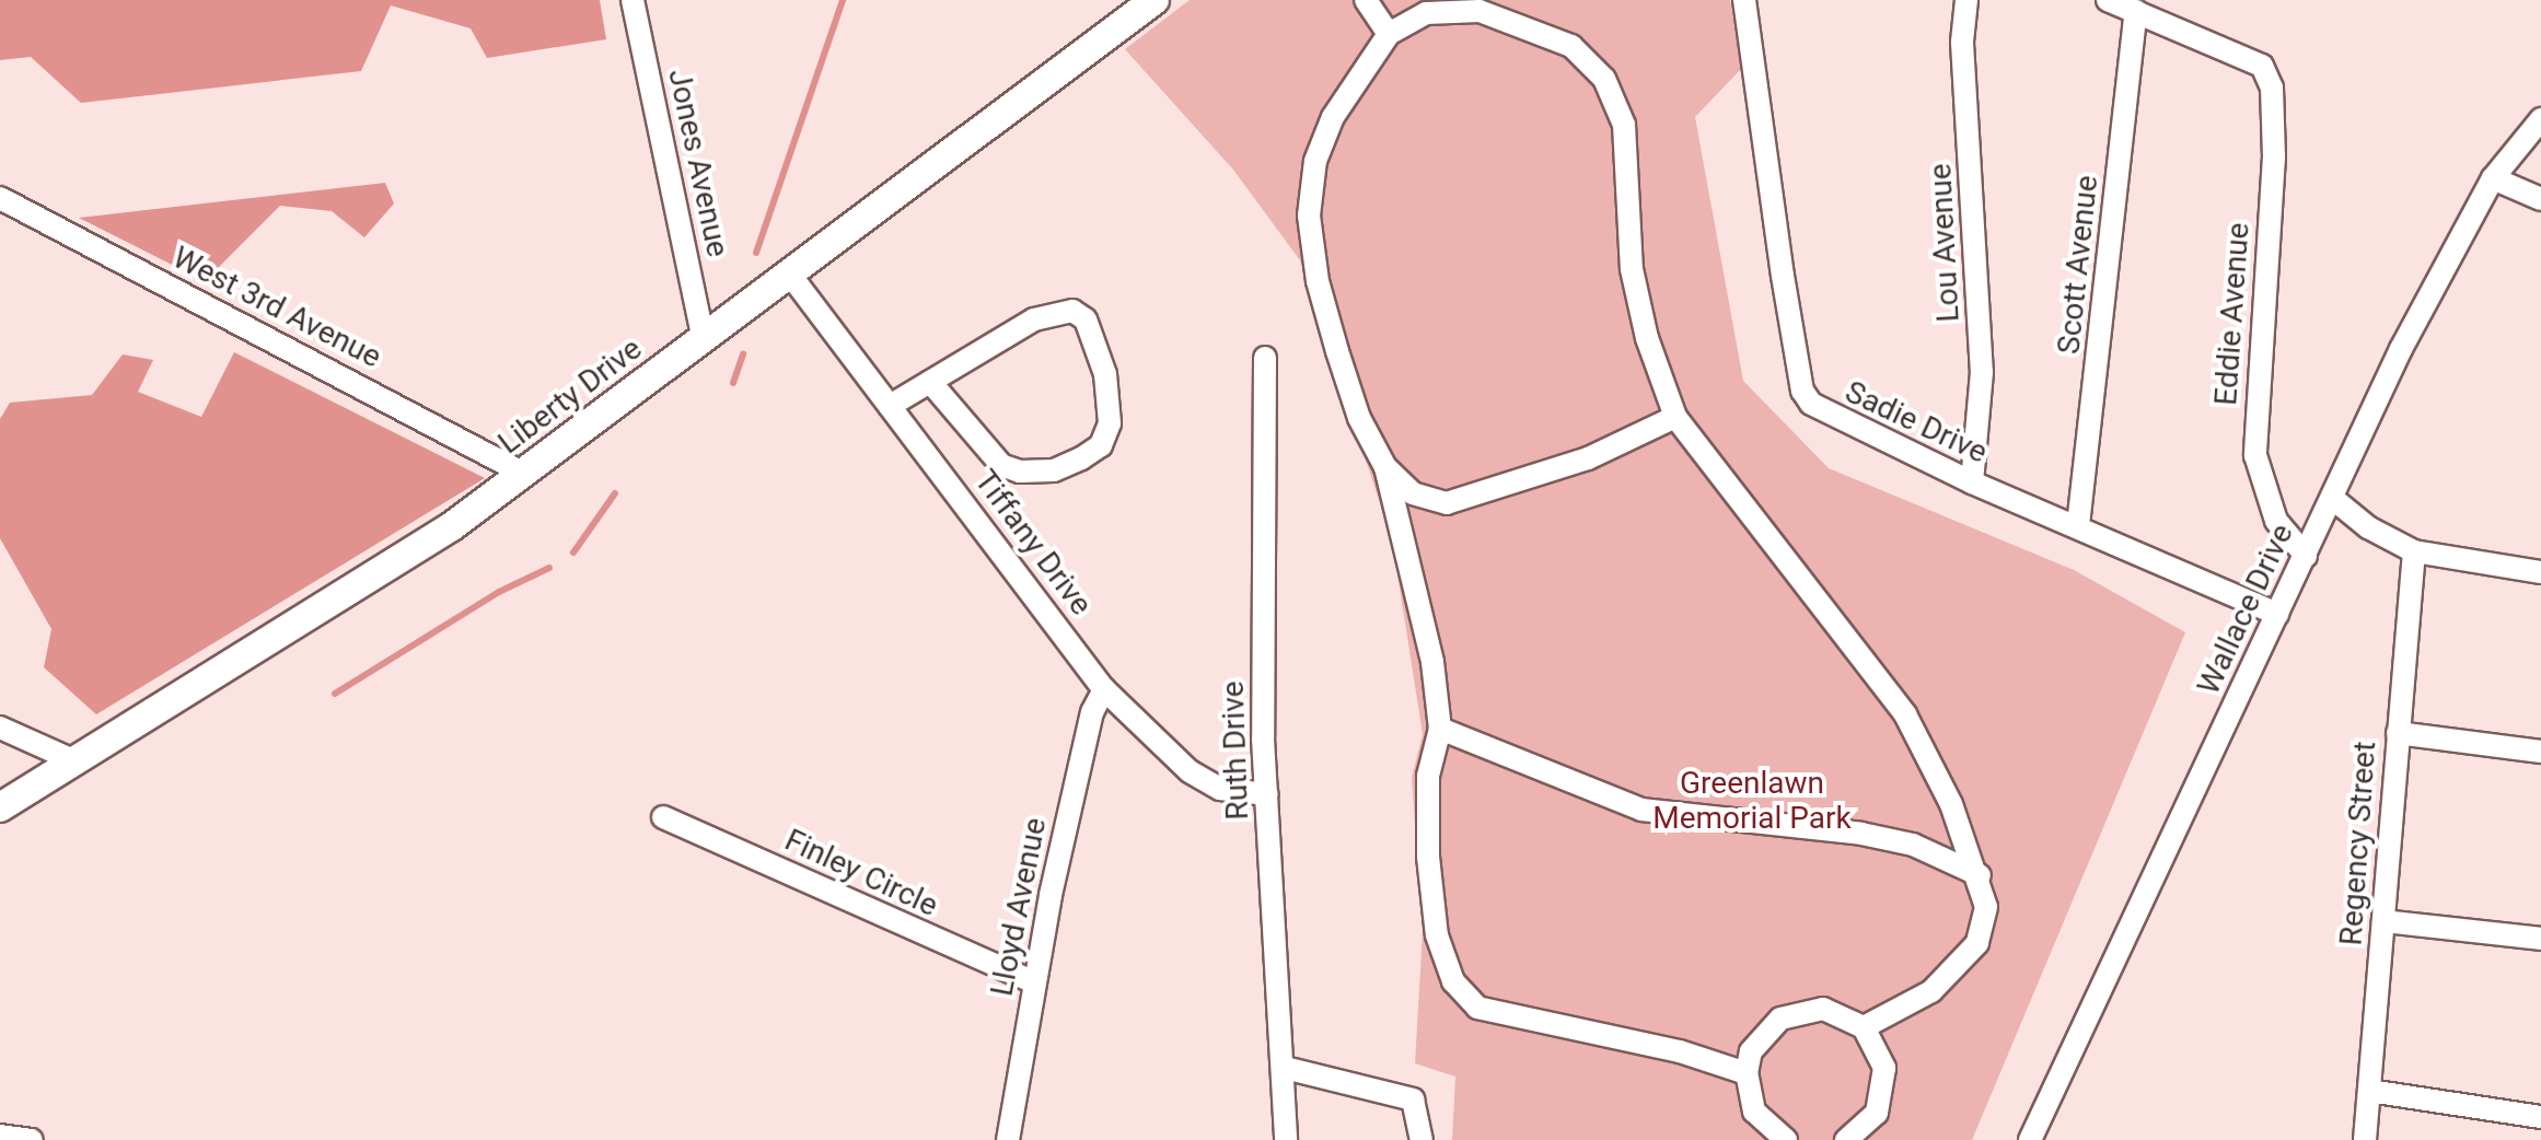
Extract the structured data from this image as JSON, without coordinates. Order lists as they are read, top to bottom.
{
  "streets": {
    "main road": ["Liberty Drive"],
    "street": [
      "Jones Avenue",
      "Lou Avenue",
      "Scott Avenue",
      "West 3rd Avenue",
      "Eddie Avenue",
      "Sadie Drive",
      "Tiffany Drive",
      "Wallace Drive",
      "Ruth Drive",
      "Regency Street",
      "Finley Circle",
      "Lloyd Avenue"
    ]
  },
  "crossings": [
    ["Jones Avenue", "Liberty Drive"],
    ["Lou Avenue", "Sadie Drive"],
    ["Scott Avenue", "Eddie Avenue"],
    ["Scott Avenue", "Sadie Drive"],
    ["West 3rd Avenue", "Liberty Drive"],
    ["Eddie Avenue", "Wallace Drive"],
    ["Liberty Drive", "Tiffany Drive"],
    ["Sadie Drive", "Wallace Drive"],
    ["Tiffany Drive", "Ruth Drive"],
    ["Tiffany Drive", "Lloyd Avenue"],
    ["Finley Circle", "Lloyd Avenue"]
  ],
  "parks": ["Greenlawn Memorial Park"]
}
